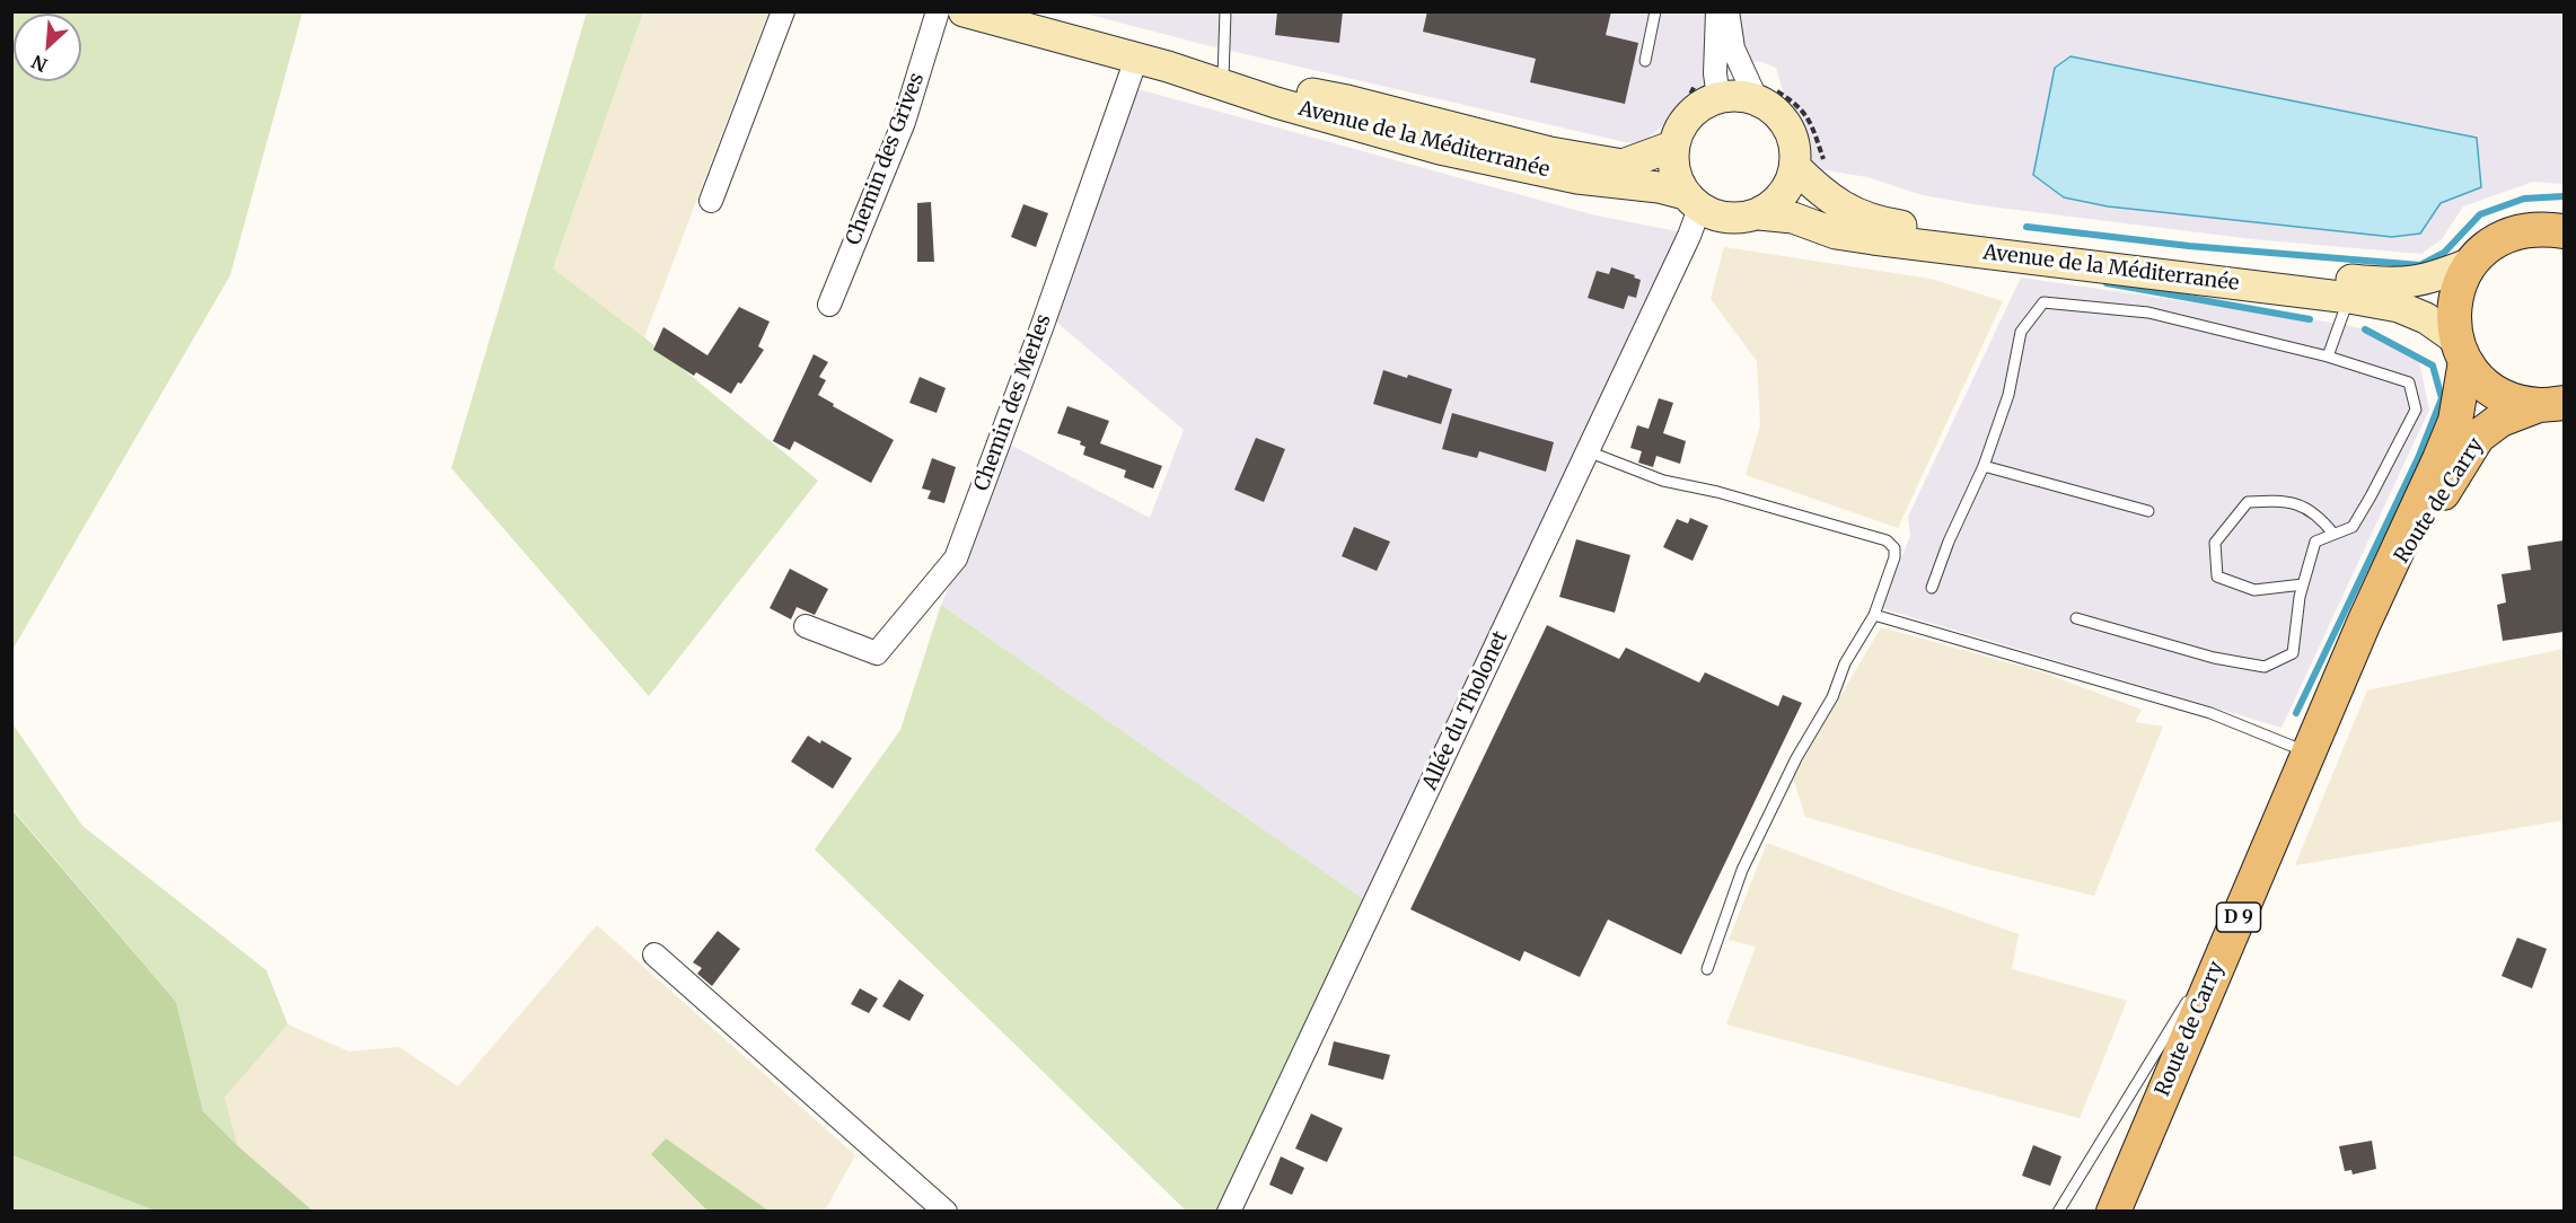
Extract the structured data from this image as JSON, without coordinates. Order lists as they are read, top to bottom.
{
  "streets": {
    "main road": ["Avenue de la Méditerranée", "Route de Carry", "D 9"],
    "street": ["Chemin des Grives", "Chemin des Merles", "Allée du Tholonet"]
  },
  "crossings": [
    ["Avenue de la Méditerranée", "Chemin des Merles"],
    ["Avenue de la Méditerranée", "Route de Carry"],
    ["Avenue de la Méditerranée", "Allée du Tholonet"]
  ],
  "north": "bottom left"
}
